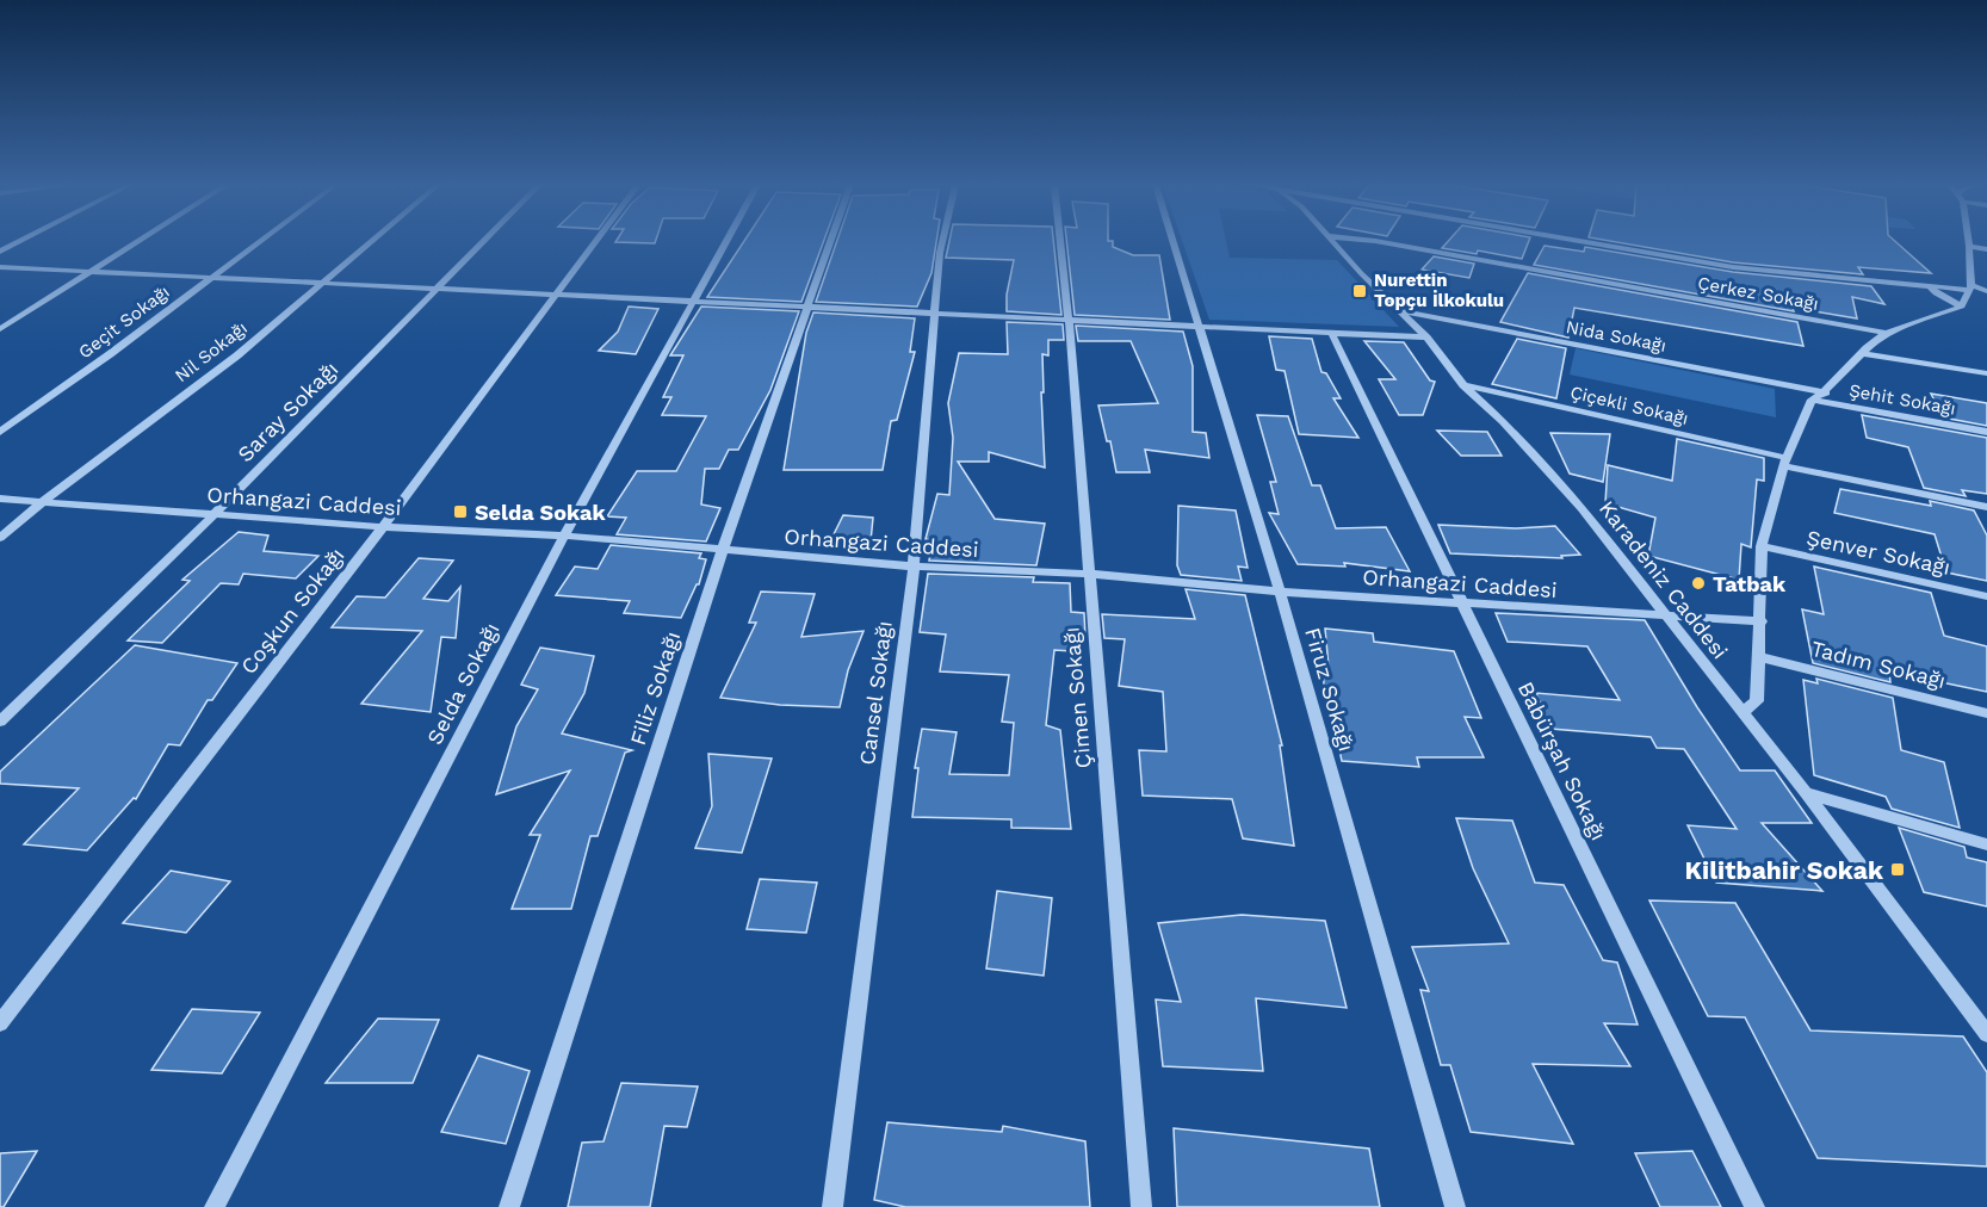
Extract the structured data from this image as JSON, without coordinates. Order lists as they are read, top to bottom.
{
  "streets": {
    "street": [
      "Çerkez Sokağı",
      "Geçit Sokağı",
      "Nida Sokağı",
      "Nil Sokağı",
      "Şehit Sokağı",
      "Çiçekli Sokağı",
      "Saray Sokağı",
      "Orhangazi Caddesi",
      "Şenver Sokağı",
      "Karadeniz Caddesi",
      "Coşkun Sokağı",
      "Tadım Sokağı",
      "Selda Sokağı",
      "Filiz Sokağı",
      "Firuz Sokağı",
      "Cansel Sokağı",
      "Çimen Sokağı",
      "Babürşah Sokağı"
    ]
  },
  "crossings": [
    ["Nida Sokağı", "Karadeniz Caddesi"],
    ["Nil Sokağı", "Orhangazi Caddesi"],
    ["Çiçekli Sokağı", "Karadeniz Caddesi"],
    ["Saray Sokağı", "Orhangazi Caddesi"],
    ["Orhangazi Caddesi", "Karadeniz Caddesi"],
    ["Orhangazi Caddesi", "Coşkun Sokağı"],
    ["Orhangazi Caddesi", "Selda Sokağı"],
    ["Orhangazi Caddesi", "Filiz Sokağı"],
    ["Orhangazi Caddesi", "Firuz Sokağı"],
    ["Orhangazi Caddesi", "Cansel Sokağı"],
    ["Orhangazi Caddesi", "Çimen Sokağı"],
    ["Orhangazi Caddesi", "Babürşah Sokağı"]
  ],
  "places": {
    "transit": ["Nurettin Topçu İlkokulu", "Selda Sokak", "Kilitbahir Sokak"],
    "other": ["Tatbak"]
  }
}
